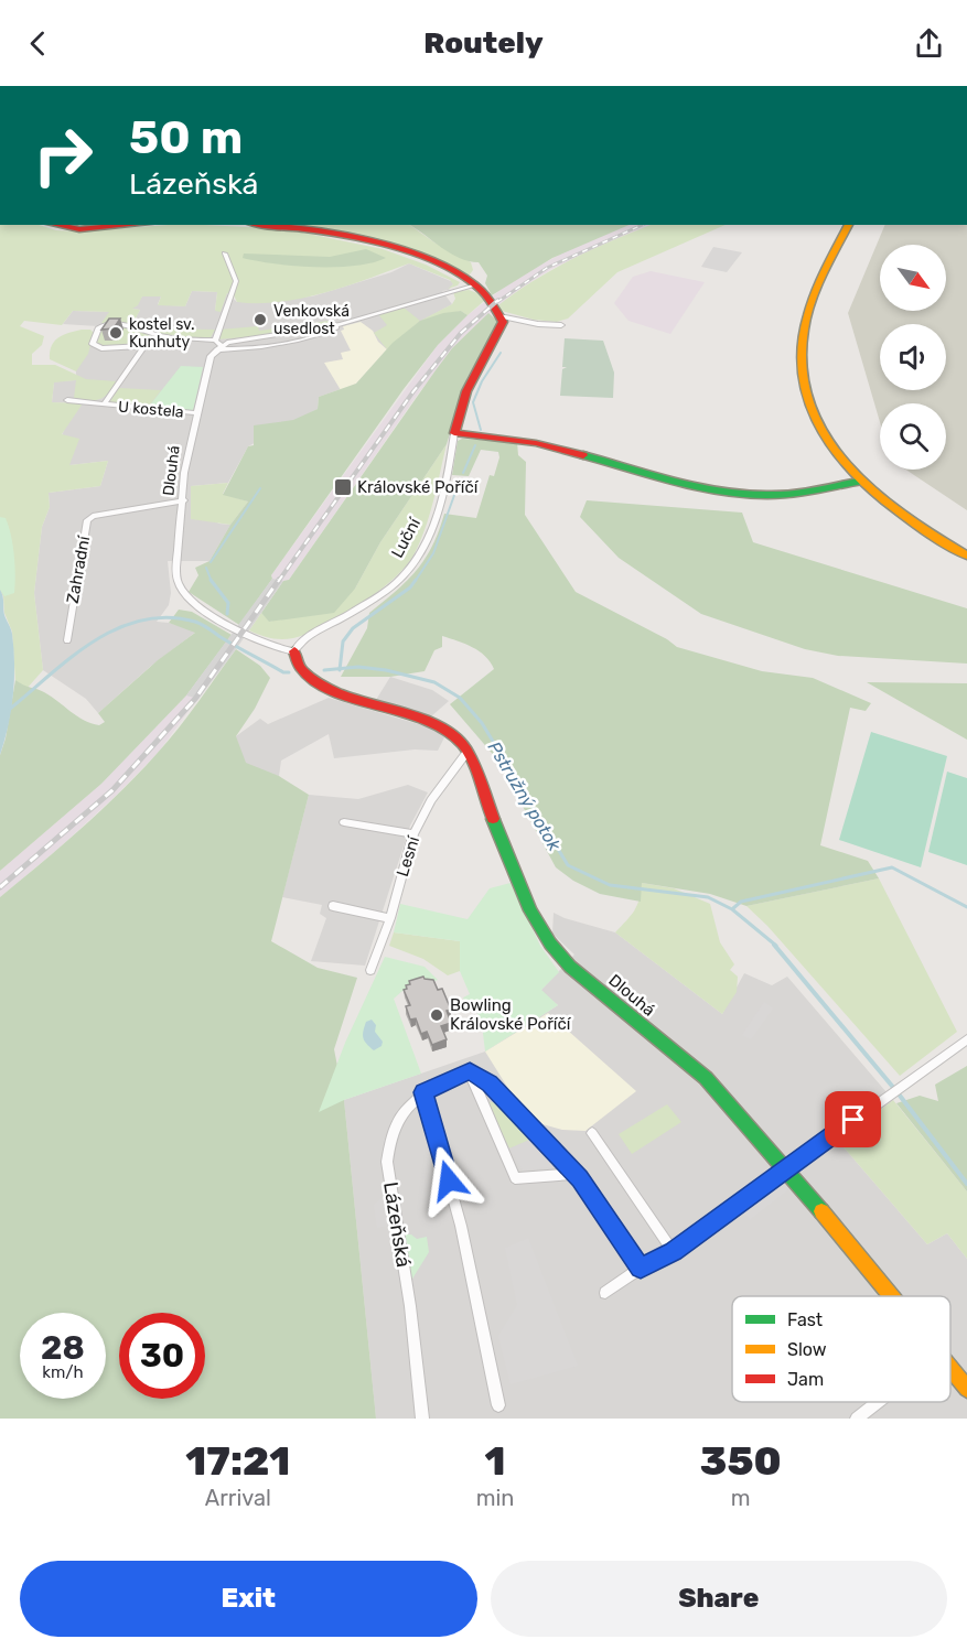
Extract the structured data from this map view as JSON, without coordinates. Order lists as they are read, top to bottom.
{
  "streets": {
    "street": [
      "U kostela",
      "Dlouhá",
      "Luční",
      "Zahradní",
      "Lesní",
      "Lázeňská"
    ]
  },
  "crossings": [
    ["U kostela", "Dlouhá"],
    ["Dlouhá", "Luční"],
    ["Dlouhá", "Zahradní"],
    ["Dlouhá", "Lesní"]
  ],
  "water": ["Pstružný potok"],
  "places": {
    "other": ["Venkovská usedlost", "kostel sv. Kunhuty", "Bowling Královské Poříčí"],
    "transit": ["Královské Poříčí"]
  },
  "legend": ["Fast", "Slow", "Jam"],
  "north": "bottom right",
  "page": {
    "header": "Routely",
    "turn": ["50 m", "Lázeňská"],
    "speed": "28 km/h",
    "limit": "30",
    "eta": [
      "17:21",
      "Arrival",
      "1",
      "min",
      "350",
      "m"
    ],
    "buttons": ["Exit", "Share"]
  }
}
